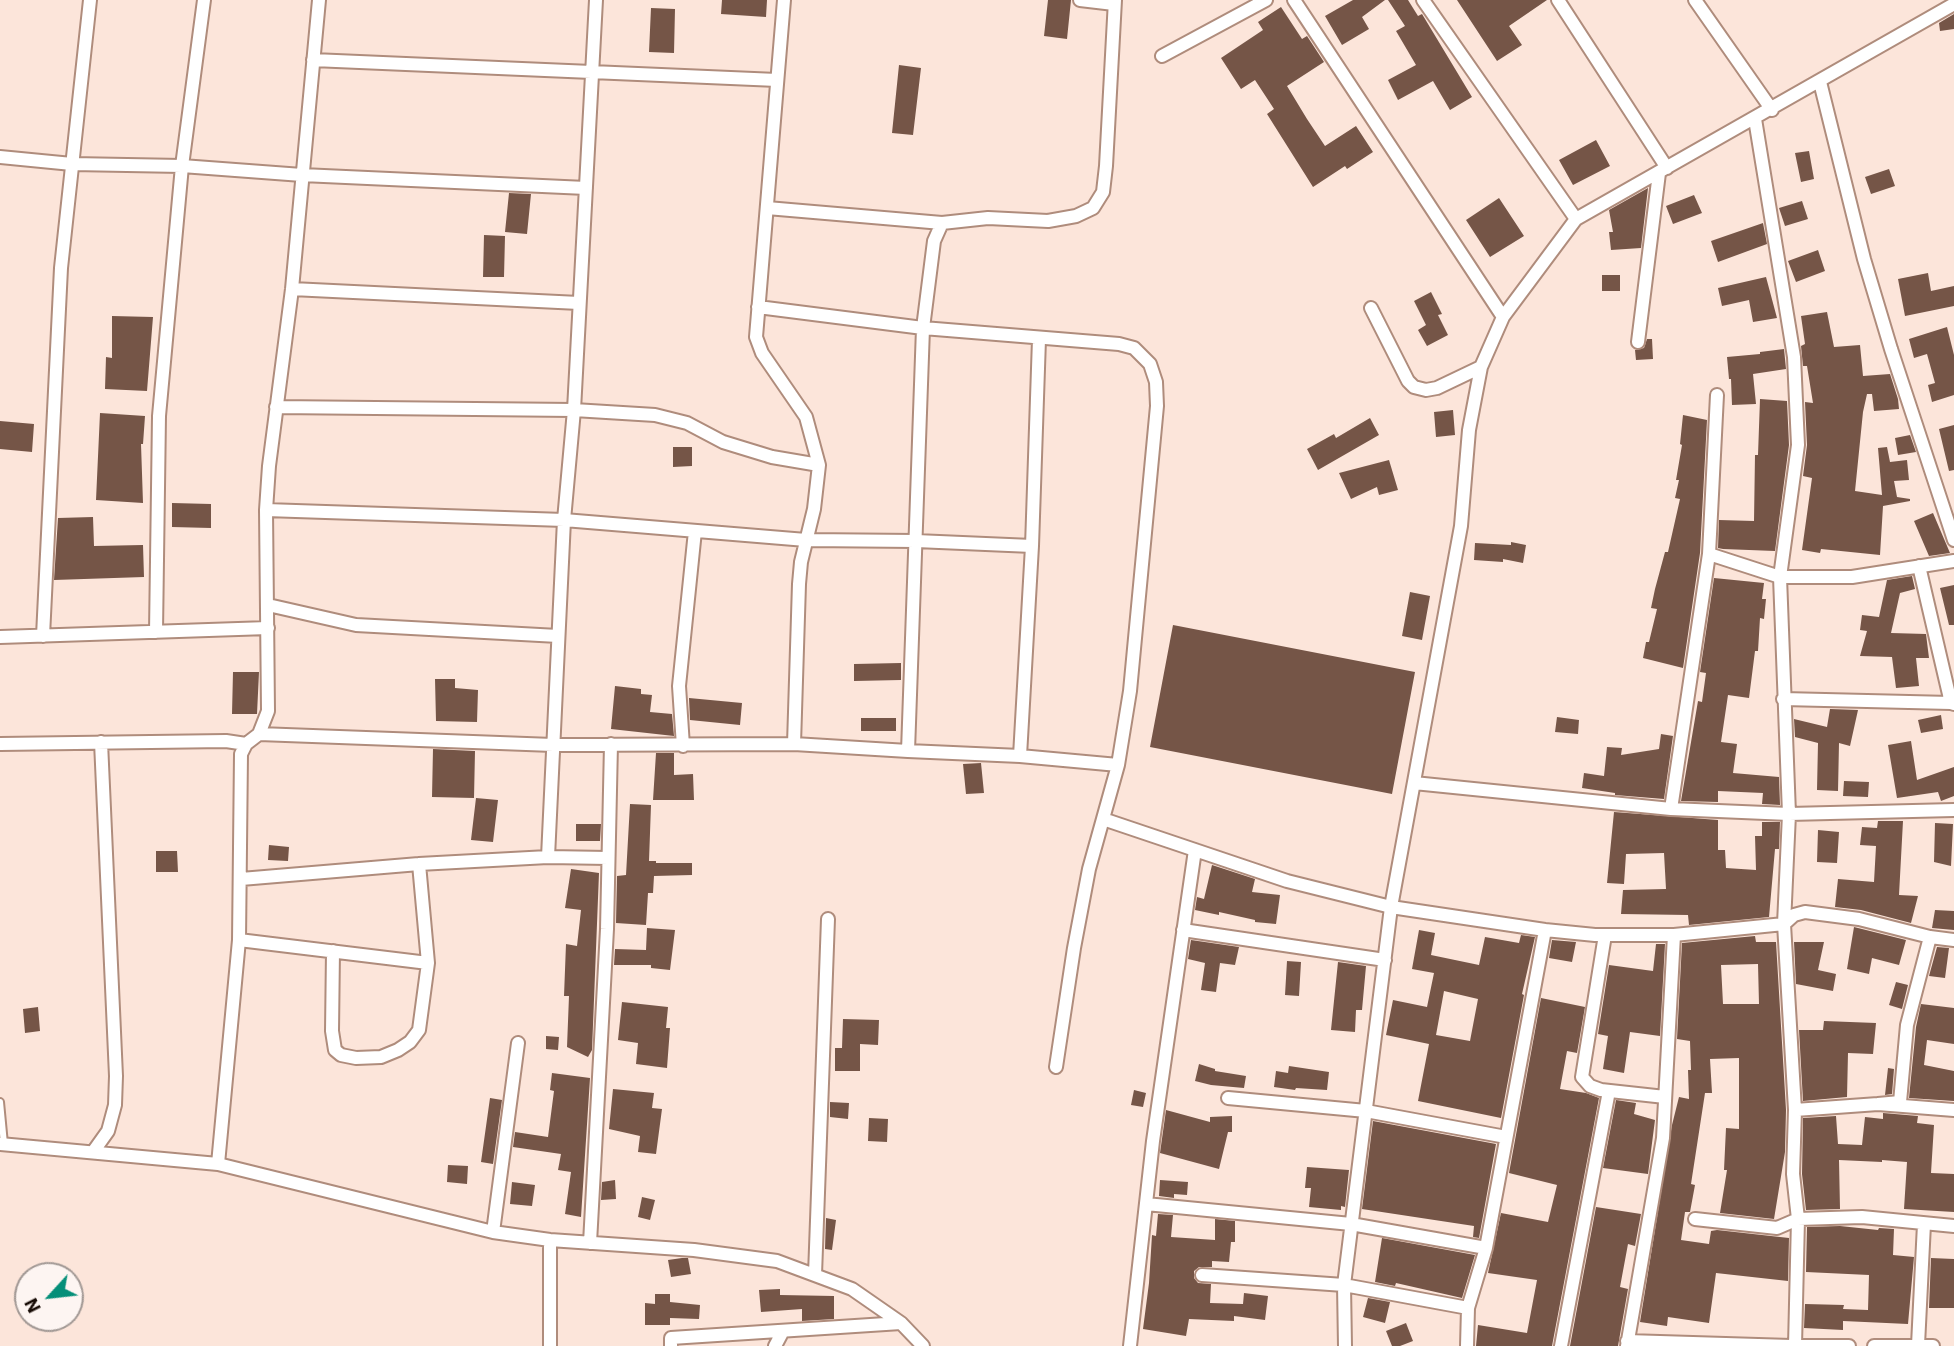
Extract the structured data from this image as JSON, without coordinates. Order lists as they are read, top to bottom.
{
  "north": "bottom left"
}
